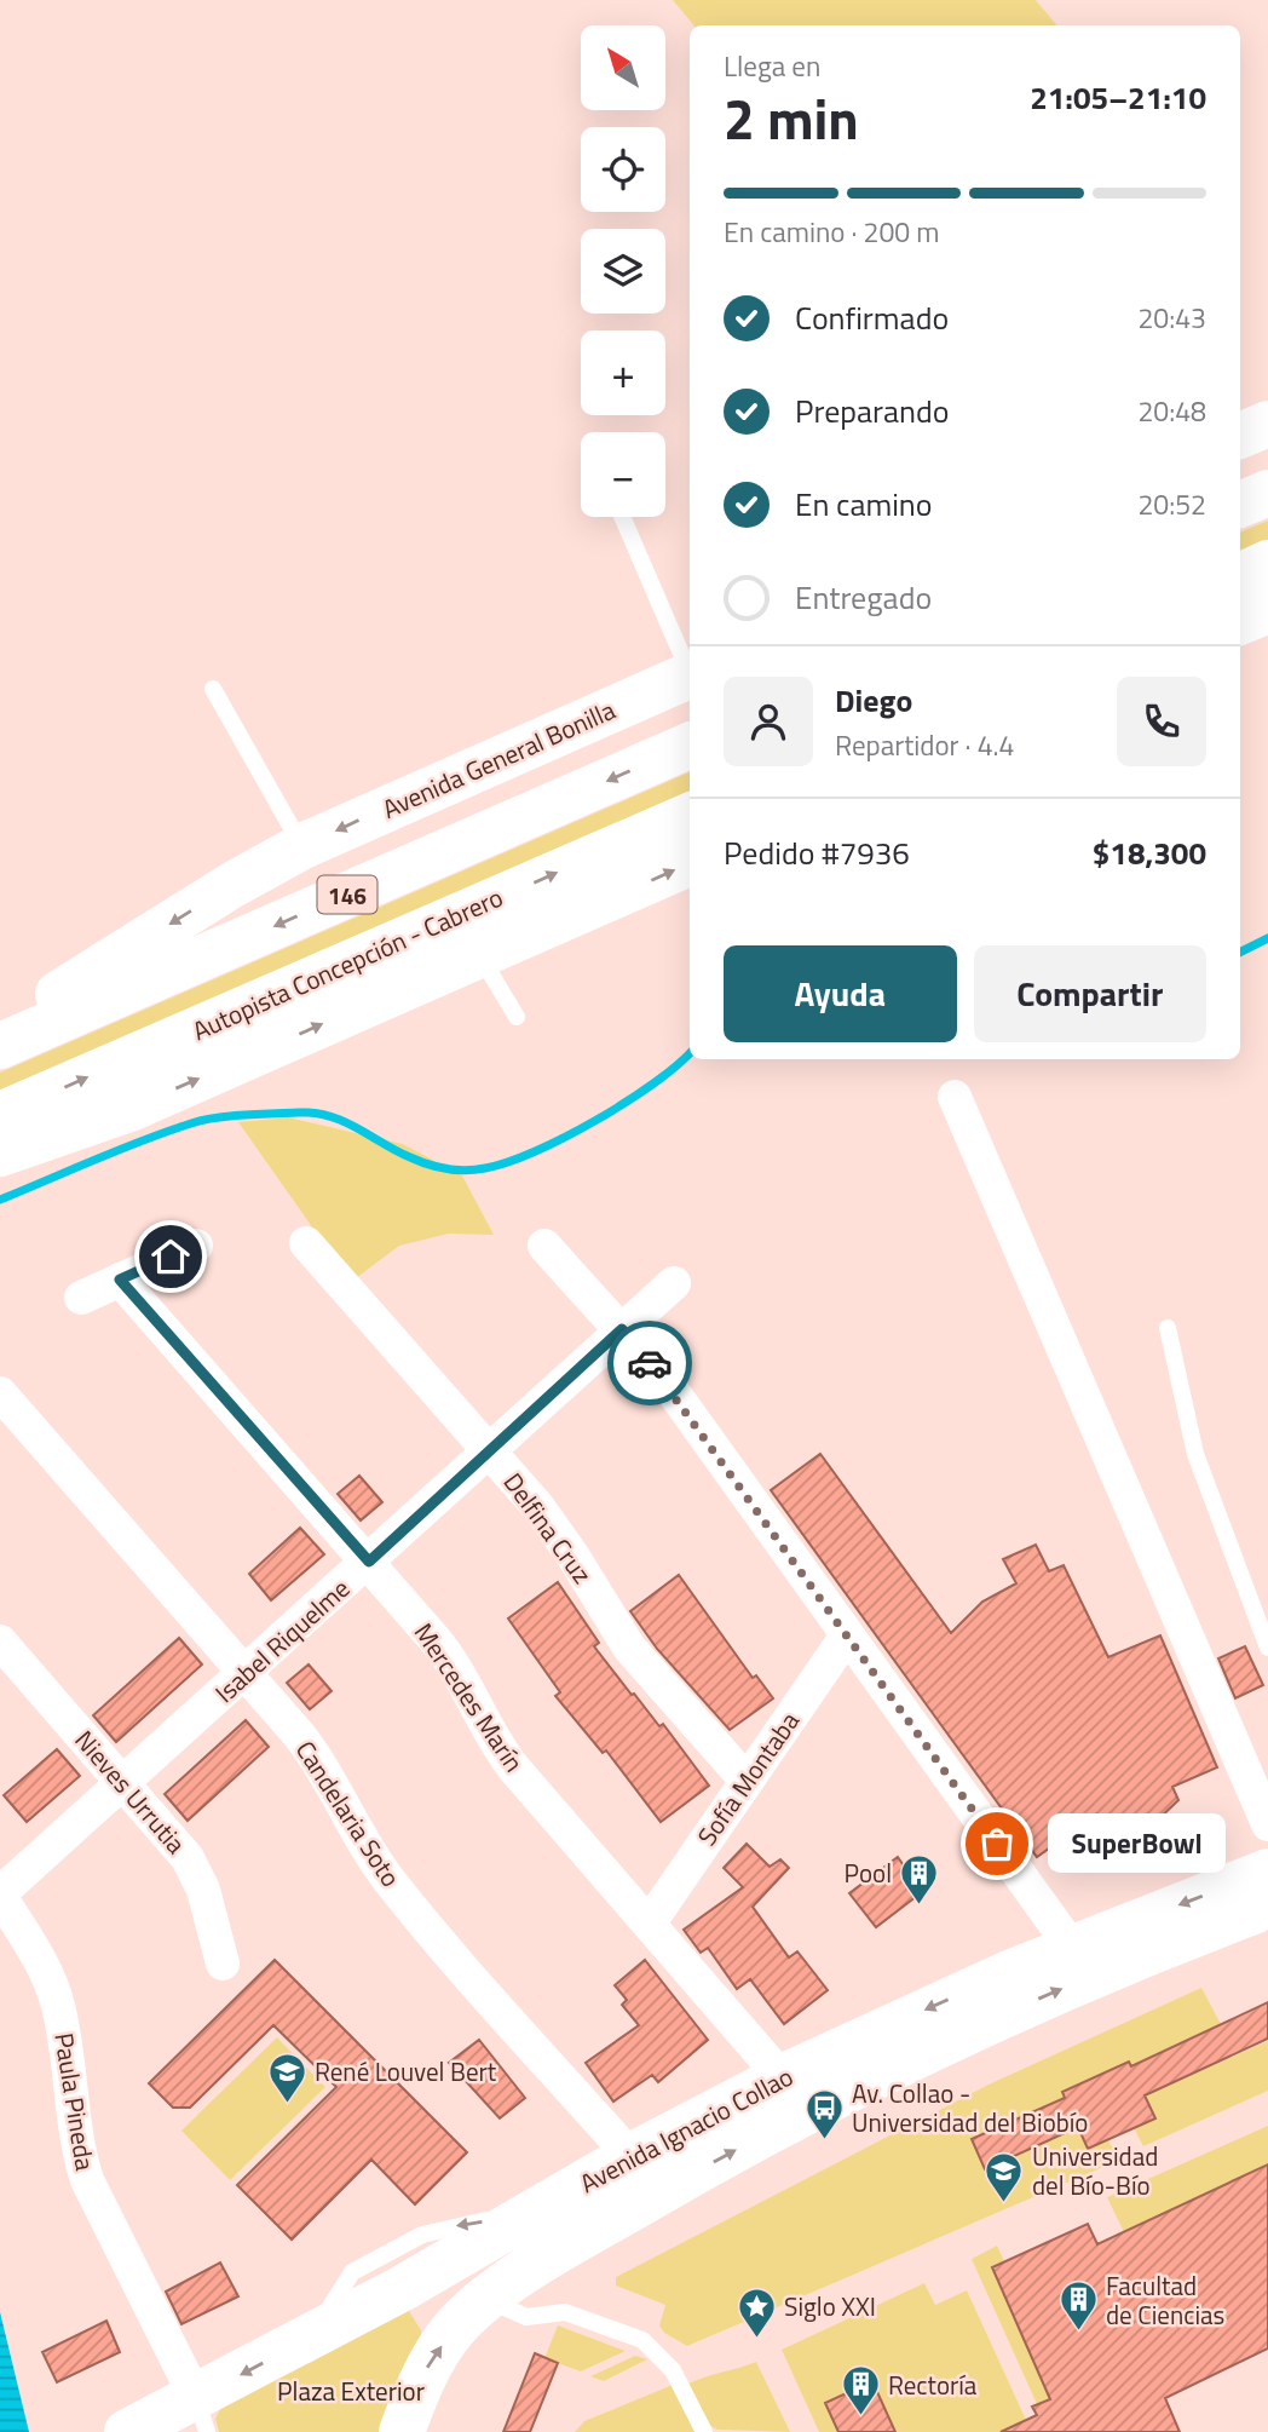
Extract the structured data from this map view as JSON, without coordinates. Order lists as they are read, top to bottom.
{
  "streets": {
    "main road": [
      "Avenida General Bonilla",
      "146",
      "Autopista Concepción - Cabrero",
      "Avenida Ignacio Collao"
    ],
    "street": [
      "Delfina Cruz",
      "Isabel Riquelme",
      "Mercedes Marín",
      "Sofía Montaba",
      "Nieves Urrutia",
      "Candelaria Soto",
      "Paula Pineda"
    ]
  },
  "crossings": [
    ["Delfina Cruz", "Isabel Riquelme"],
    ["Delfina Cruz", "Sofía Montaba"],
    ["Isabel Riquelme", "Mercedes Marín"],
    ["Isabel Riquelme", "Nieves Urrutia"],
    ["Isabel Riquelme", "Candelaria Soto"],
    ["Isabel Riquelme", "Paula Pineda"],
    ["Mercedes Marín", "Sofía Montaba"],
    ["Mercedes Marín", "Avenida Ignacio Collao"],
    ["Candelaria Soto", "Avenida Ignacio Collao"],
    ["Paula Pineda", "Avenida Ignacio Collao"]
  ],
  "parks": ["Plaza Exterior"],
  "places": {
    "other": ["SuperBowl"],
    "building": ["Pool", "Facultad de Ciencias", "Rectoría"],
    "school or university": ["René Louvel Bert", "Universidad del Bío-Bío"],
    "bus stop": ["Av. Collao - Universidad del Biobío"],
    "place": ["Siglo XXI"]
  },
  "north": "top left",
  "page": {
    "map_buttons": ["+", "−"],
    "heading": ["2 min", "Llega en", "21:05–21:10"],
    "panel": [
      "Diego",
      "Repartidor · 4.4",
      "Pedido #7936",
      "$18,300"
    ],
    "bar": "En camino · 200 m",
    "list": [
      ["Confirmado", "20:43"],
      ["Preparando", "20:48"],
      ["En camino", "20:52"],
      "Entregado"
    ],
    "buttons": ["Ayuda", "Compartir"],
    "bubble": "SuperBowl"
  }
}
